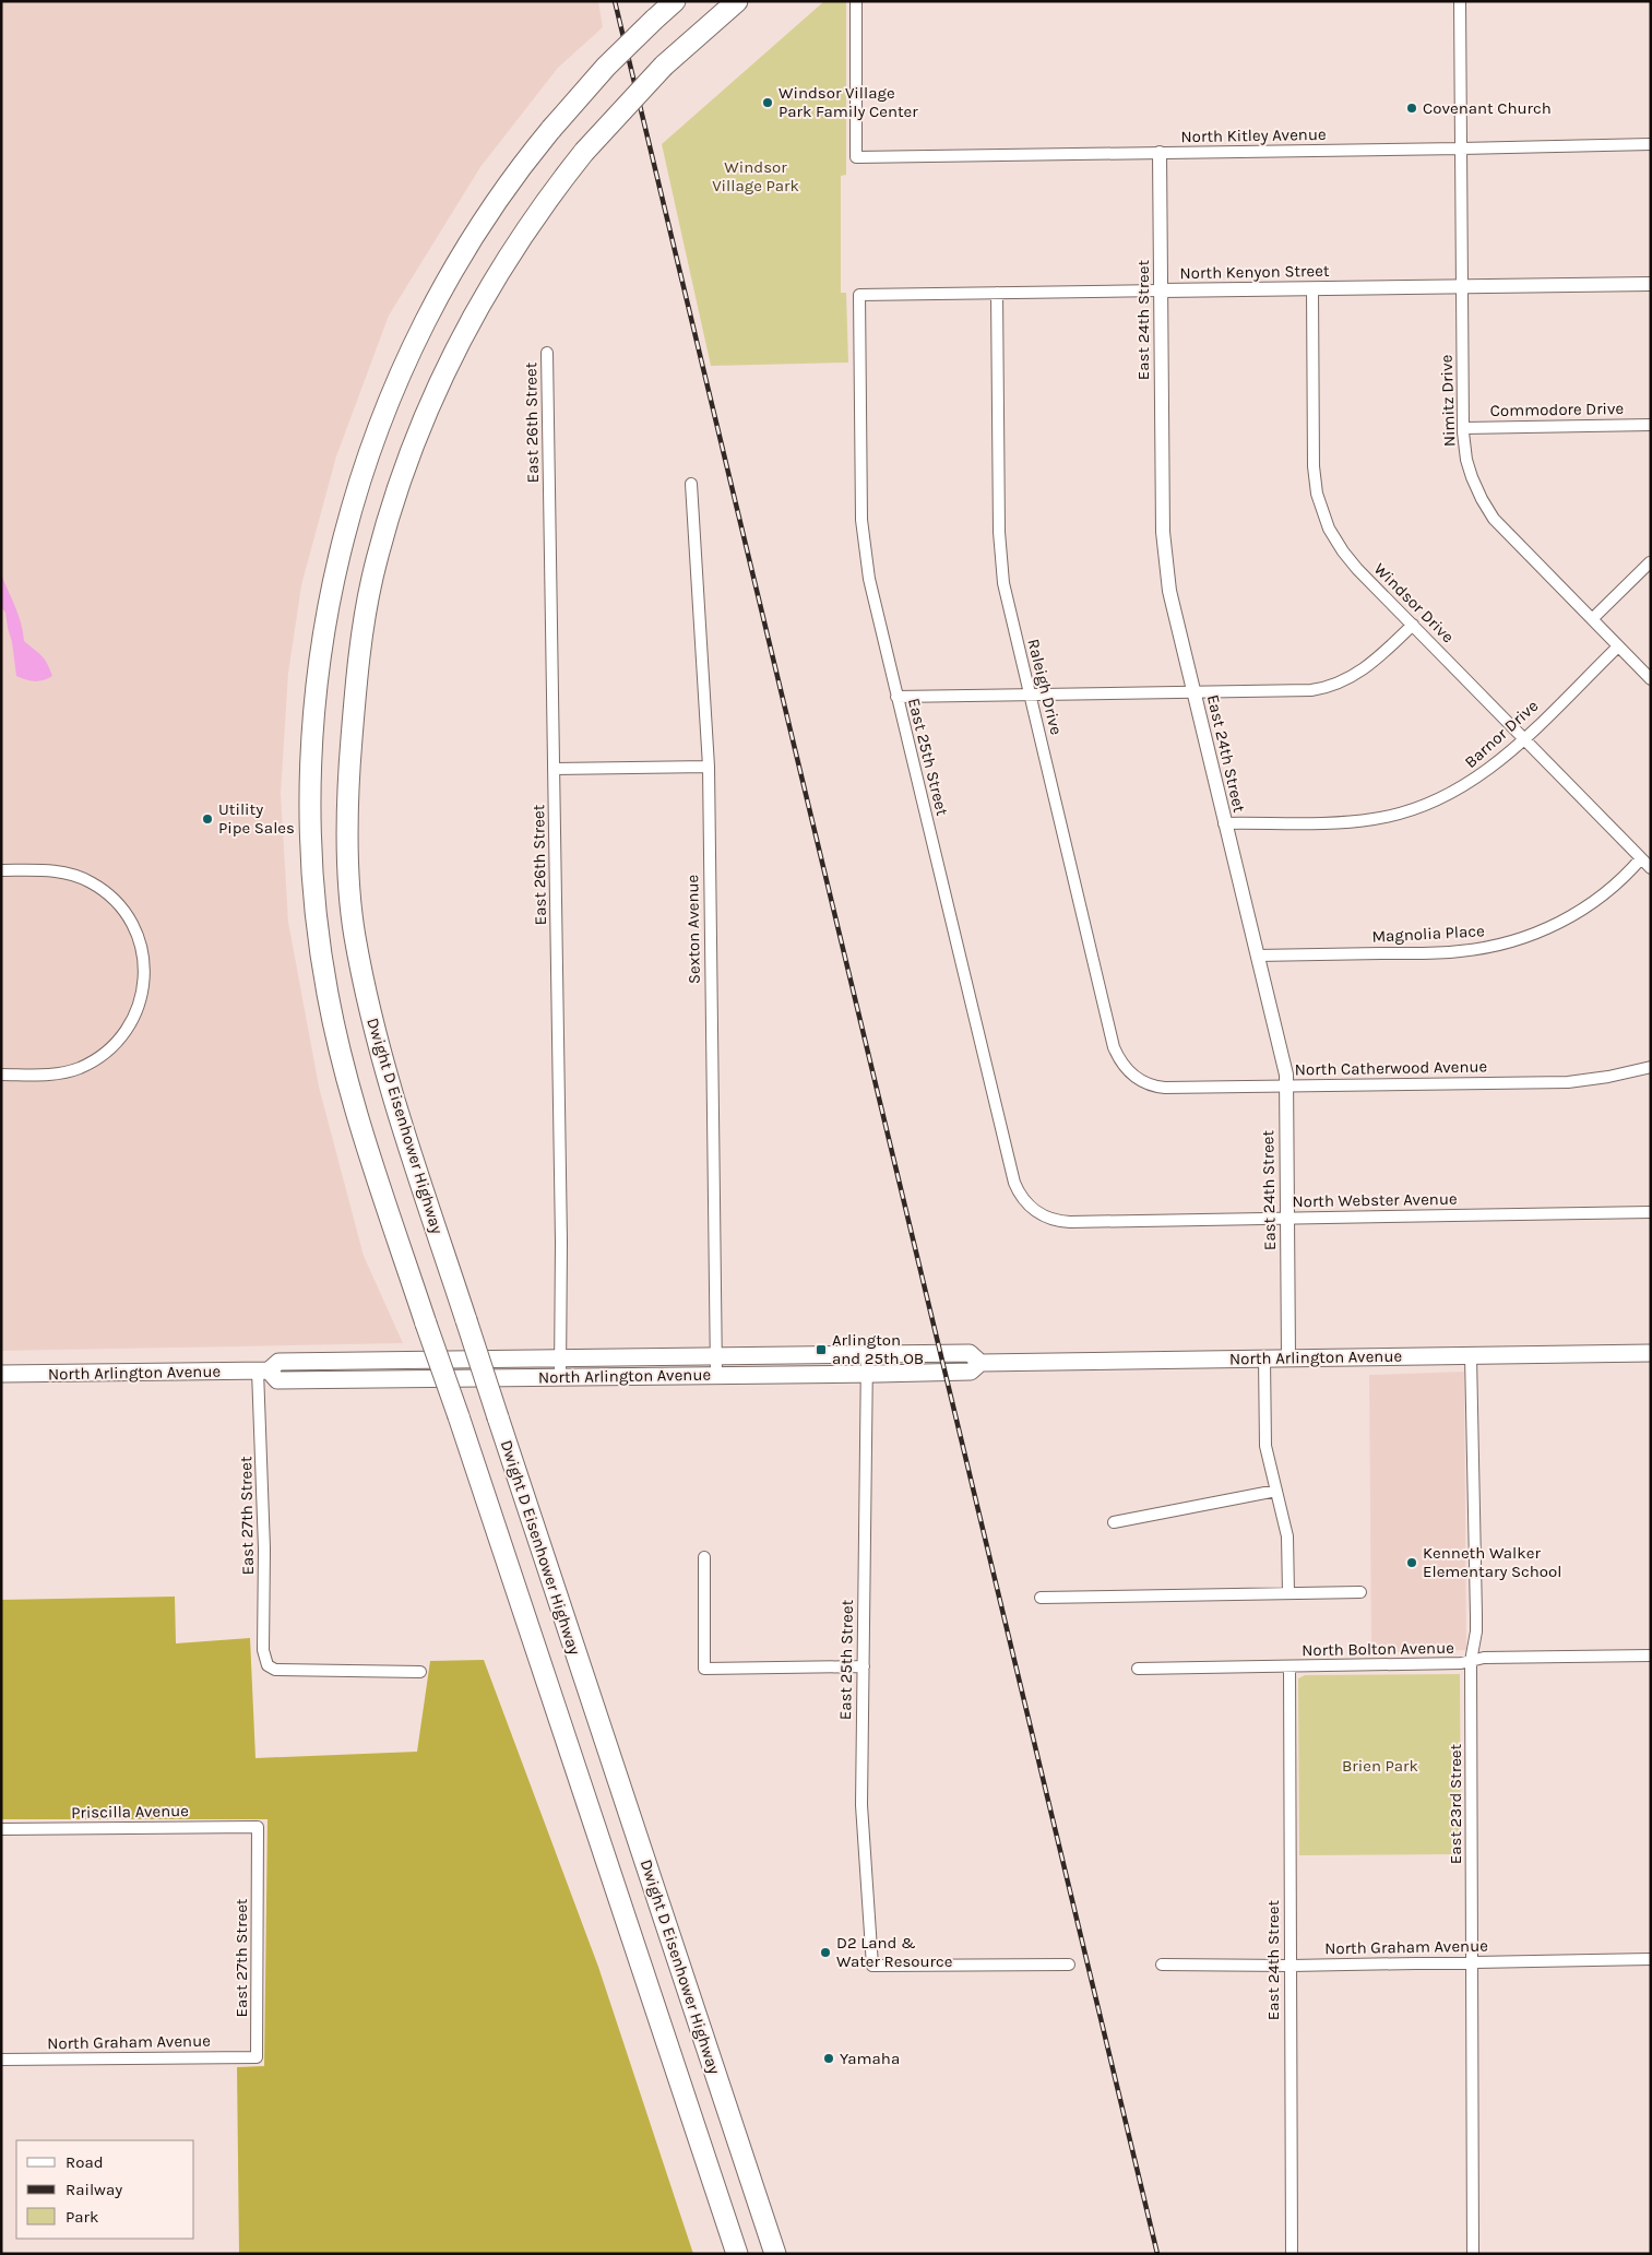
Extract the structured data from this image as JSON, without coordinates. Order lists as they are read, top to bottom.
{
  "streets": {
    "highway": ["Dwight D Eisenhower Highway"],
    "main road": ["North Arlington Avenue"],
    "street": [
      "North Kitley Avenue",
      "North Kenyon Street",
      "East 24th Street",
      "Nimitz Drive",
      "Commodore Drive",
      "East 26th Street",
      "Windsor Drive",
      "Raleigh Drive",
      "Barnor Drive",
      "East 25th Street",
      "Sexton Avenue",
      "Magnolia Place",
      "North Catherwood Avenue",
      "North Webster Avenue",
      "East 27th Street",
      "North Bolton Avenue",
      "East 23rd Street",
      "Priscilla Avenue",
      "North Graham Avenue"
    ]
  },
  "crossings": [
    ["North Kitley Avenue", "East 24th Street"],
    ["North Kitley Avenue", "Nimitz Drive"],
    ["North Kenyon Street", "East 24th Street"],
    ["North Kenyon Street", "Nimitz Drive"],
    ["North Kenyon Street", "Windsor Drive"],
    ["North Kenyon Street", "Raleigh Drive"],
    ["North Kenyon Street", "East 25th Street"],
    ["East 24th Street", "Barnor Drive"],
    ["East 24th Street", "Magnolia Place"],
    ["East 24th Street", "North Catherwood Avenue"],
    ["East 24th Street", "North Webster Avenue"],
    ["East 24th Street", "North Arlington Avenue"],
    ["East 24th Street", "North Bolton Avenue"],
    ["East 24th Street", "North Graham Avenue"],
    ["Nimitz Drive", "Commodore Drive"],
    ["Nimitz Drive", "Barnor Drive"],
    ["East 26th Street", "North Arlington Avenue"],
    ["Windsor Drive", "Barnor Drive"],
    ["Windsor Drive", "Magnolia Place"],
    ["Raleigh Drive", "North Catherwood Avenue"],
    ["East 25th Street", "North Webster Avenue"],
    ["East 25th Street", "North Arlington Avenue"],
    ["Sexton Avenue", "North Arlington Avenue"],
    ["North Arlington Avenue", "East 27th Street"],
    ["North Arlington Avenue", "East 23rd Street"],
    ["East 27th Street", "Priscilla Avenue"],
    ["East 27th Street", "North Graham Avenue"],
    ["North Bolton Avenue", "East 23rd Street"],
    ["East 23rd Street", "North Graham Avenue"]
  ],
  "parks": ["Windsor Village Park", "Brien Park"],
  "places": {
    "other": [
      "Windsor Village Park Family Center",
      "Covenant Church",
      "Utility Pipe Sales",
      "Kenneth Walker Elementary School",
      "D2 Land & Water Resource",
      "Yamaha"
    ],
    "transit": ["Arlington and 25th OB"]
  },
  "legend": ["Road", "Railway", "Park"]
}
